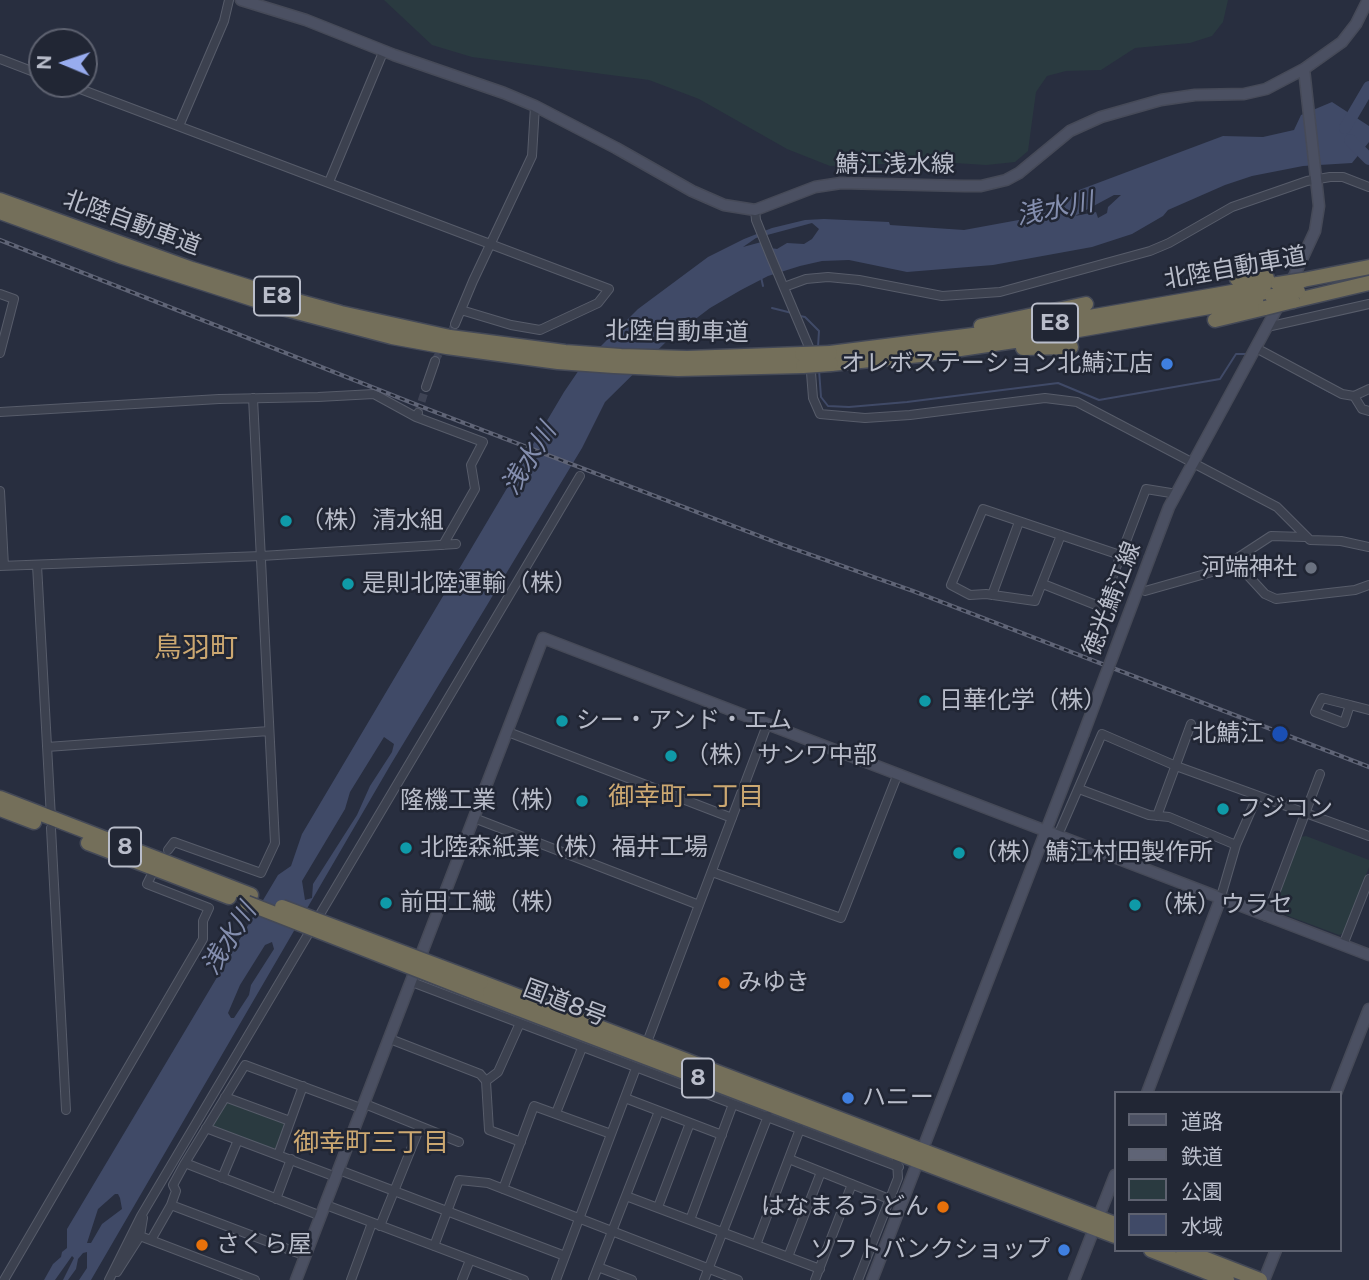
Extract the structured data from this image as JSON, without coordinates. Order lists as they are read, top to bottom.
{
  "streets": {
    "highway": [
      "北陸自動車道",
      "E8",
      "8",
      "国道8号"
    ],
    "main road": ["鯖江浅水線", "徳光鯖江線"]
  },
  "crossings": [
    ["鯖江浅水線", "徳光鯖江線"],
    ["徳光鯖江線", "国道8号"]
  ],
  "districts": ["鳥羽町", "御幸町一丁目", "御幸町三丁目"],
  "water": ["浅水川"],
  "places": [
    "オレボステーション北鯖江店",
    "（株）清水組",
    "河端神社",
    "是則北陸運輸（株）",
    "日華化学（株）",
    "シー・アンド・エム",
    "北鯖江",
    "（株）サンワ中部",
    "隆機工業（株）",
    "フジコン",
    "北陸森紙業（株）福井工場",
    "（株）鯖江村田製作所",
    "前田工繊（株）",
    "（株）ウラセ",
    "みゆき",
    "ハニー",
    "はなまるうどん",
    "さくら屋",
    "ソフトバンクショップ"
  ],
  "legend": [
    "道路",
    "鉄道",
    "公園",
    "水域"
  ],
  "north": "left"
}
